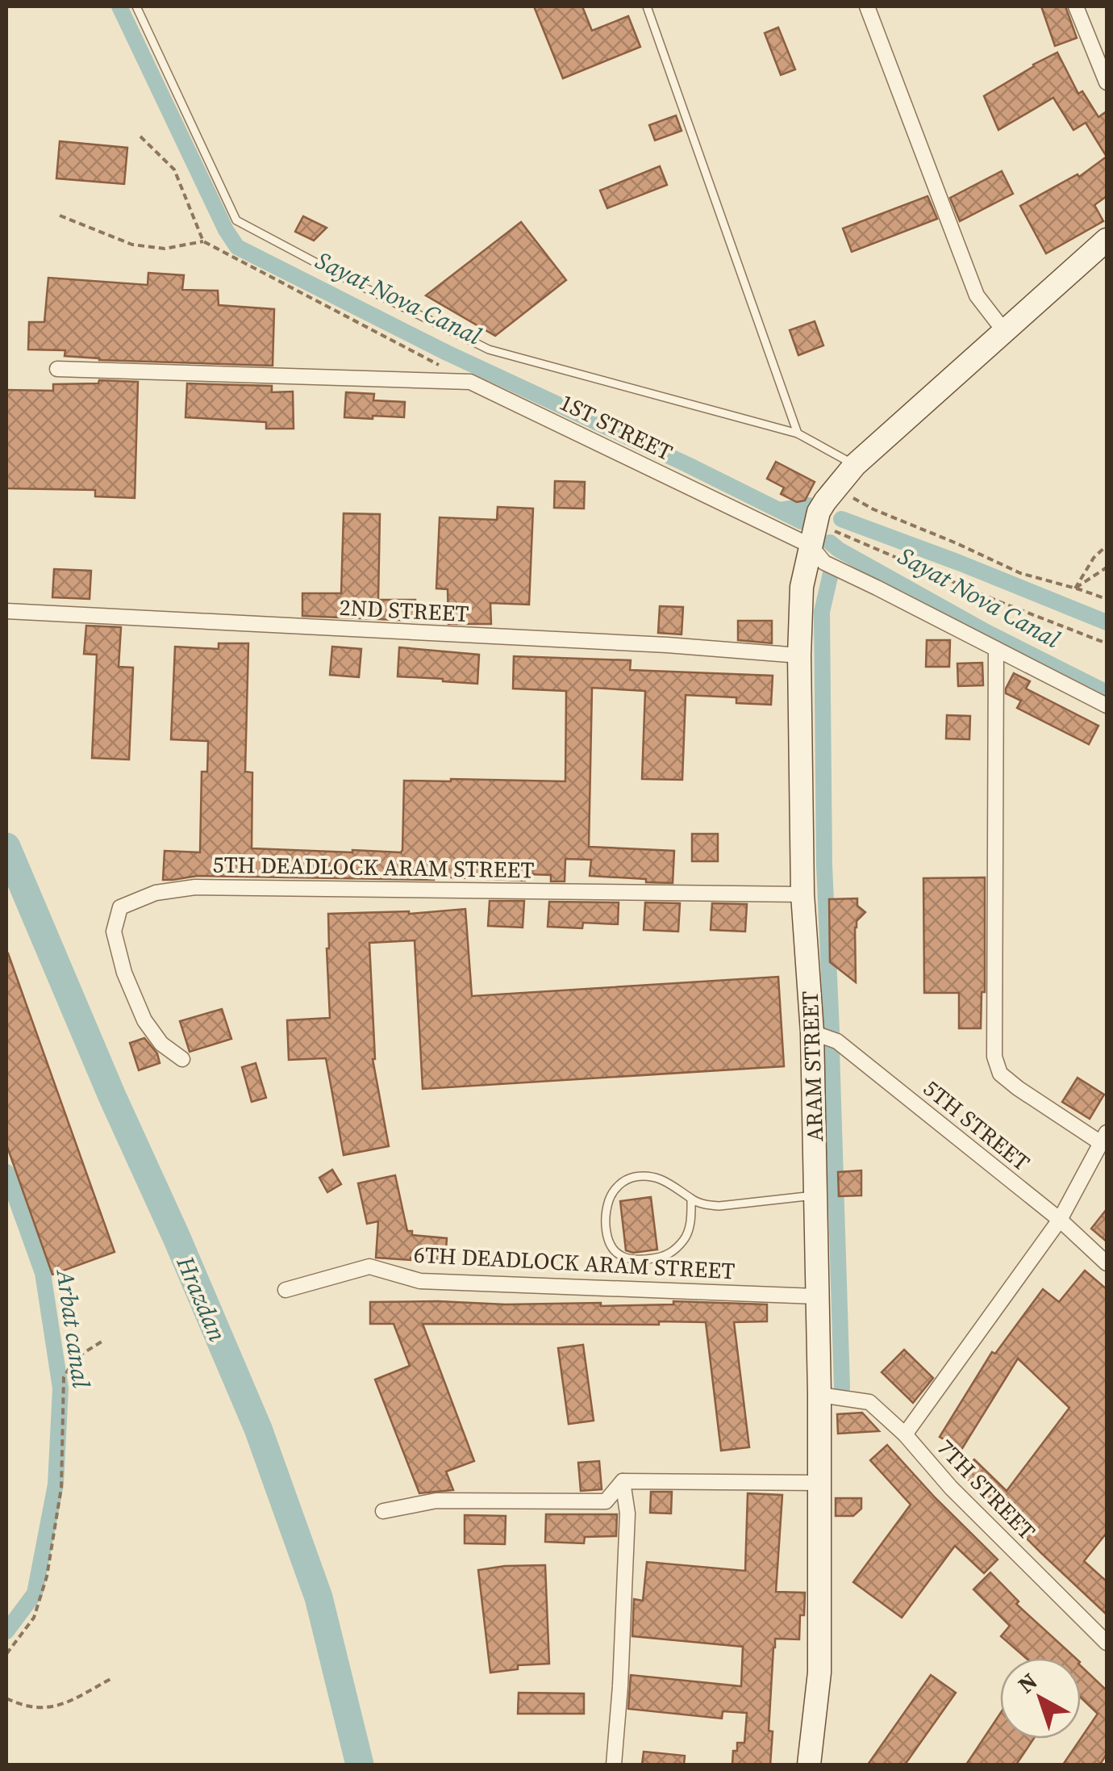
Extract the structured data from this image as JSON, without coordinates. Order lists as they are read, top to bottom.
{
  "streets": {
    "main road": ["ARAM STREET"],
    "street": [
      "1ST STREET",
      "2ND STREET",
      "5TH DEADLOCK ARAM STREET",
      "5TH STREET",
      "6TH DEADLOCK ARAM STREET",
      "7TH STREET"
    ]
  },
  "crossings": [
    ["1ST STREET", "ARAM STREET"],
    ["2ND STREET", "ARAM STREET"],
    ["5TH DEADLOCK ARAM STREET", "ARAM STREET"],
    ["ARAM STREET", "5TH STREET"],
    ["ARAM STREET", "6TH DEADLOCK ARAM STREET"],
    ["ARAM STREET", "7TH STREET"]
  ],
  "water": ["Sayat Nova Canal", "Hrazdan", "Arbat canal"],
  "north": "top left"
}
